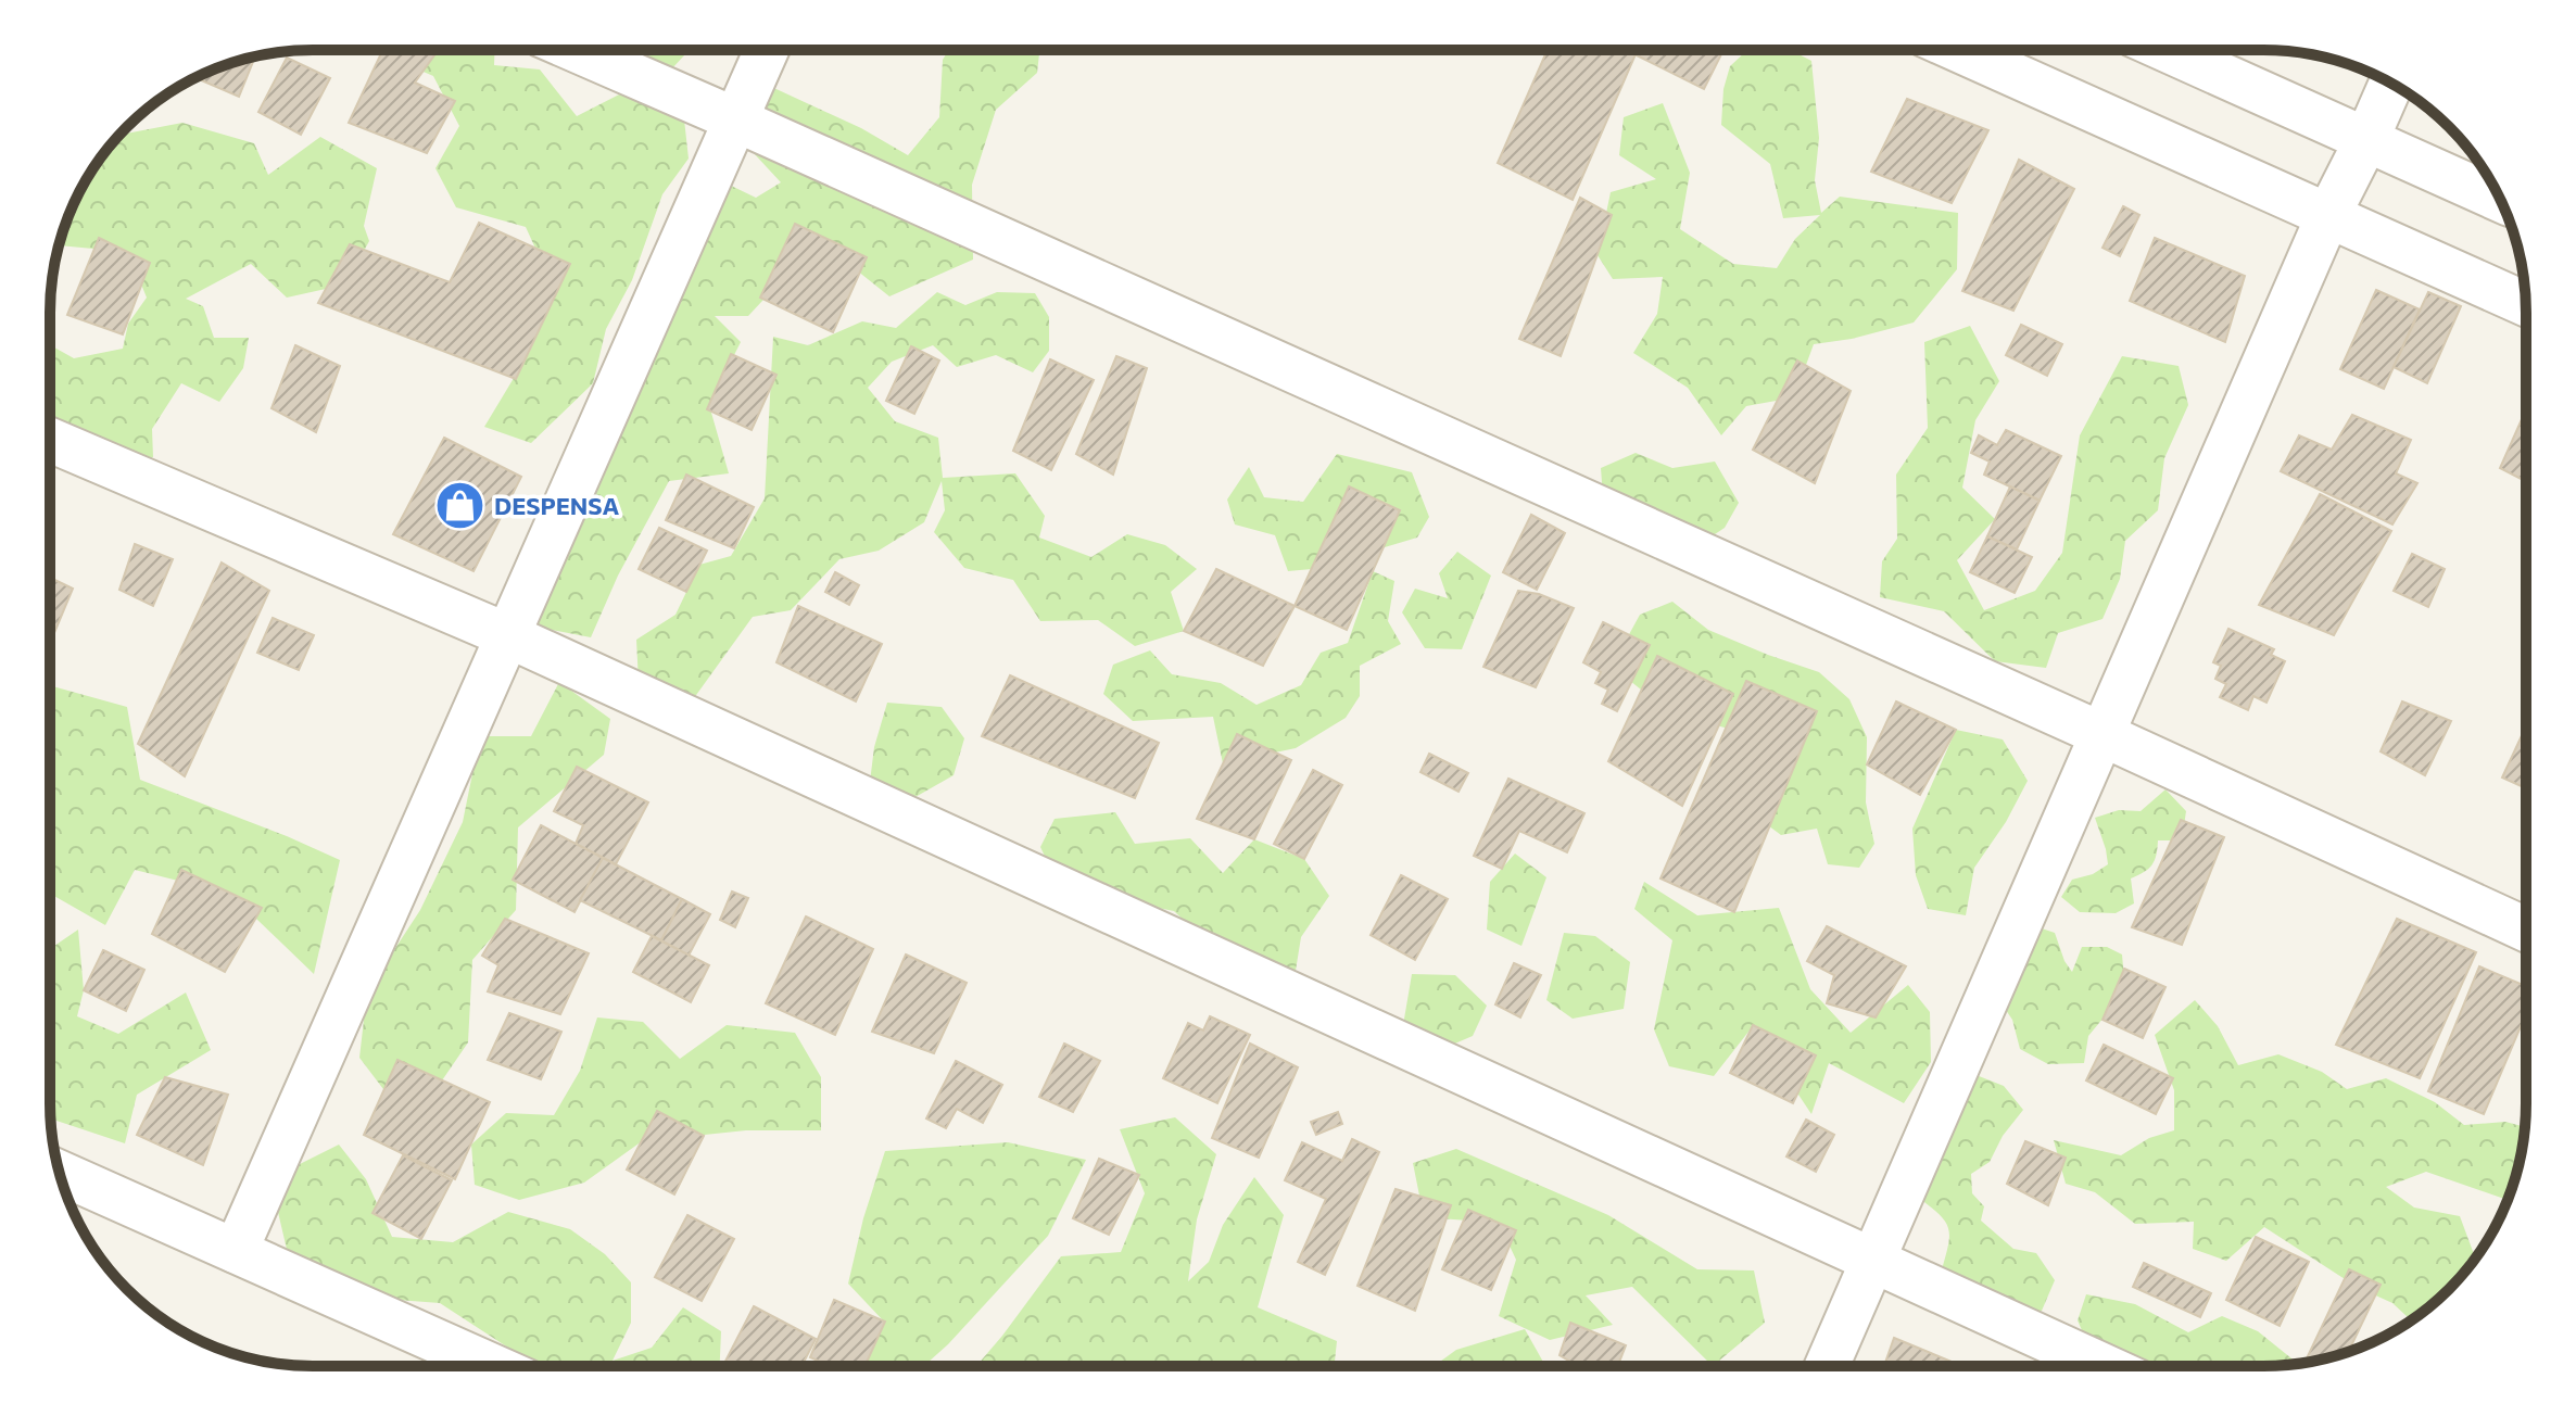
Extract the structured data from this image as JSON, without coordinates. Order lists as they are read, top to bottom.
{
  "places": {
    "shop": ["DESPENSA"]
  }
}
